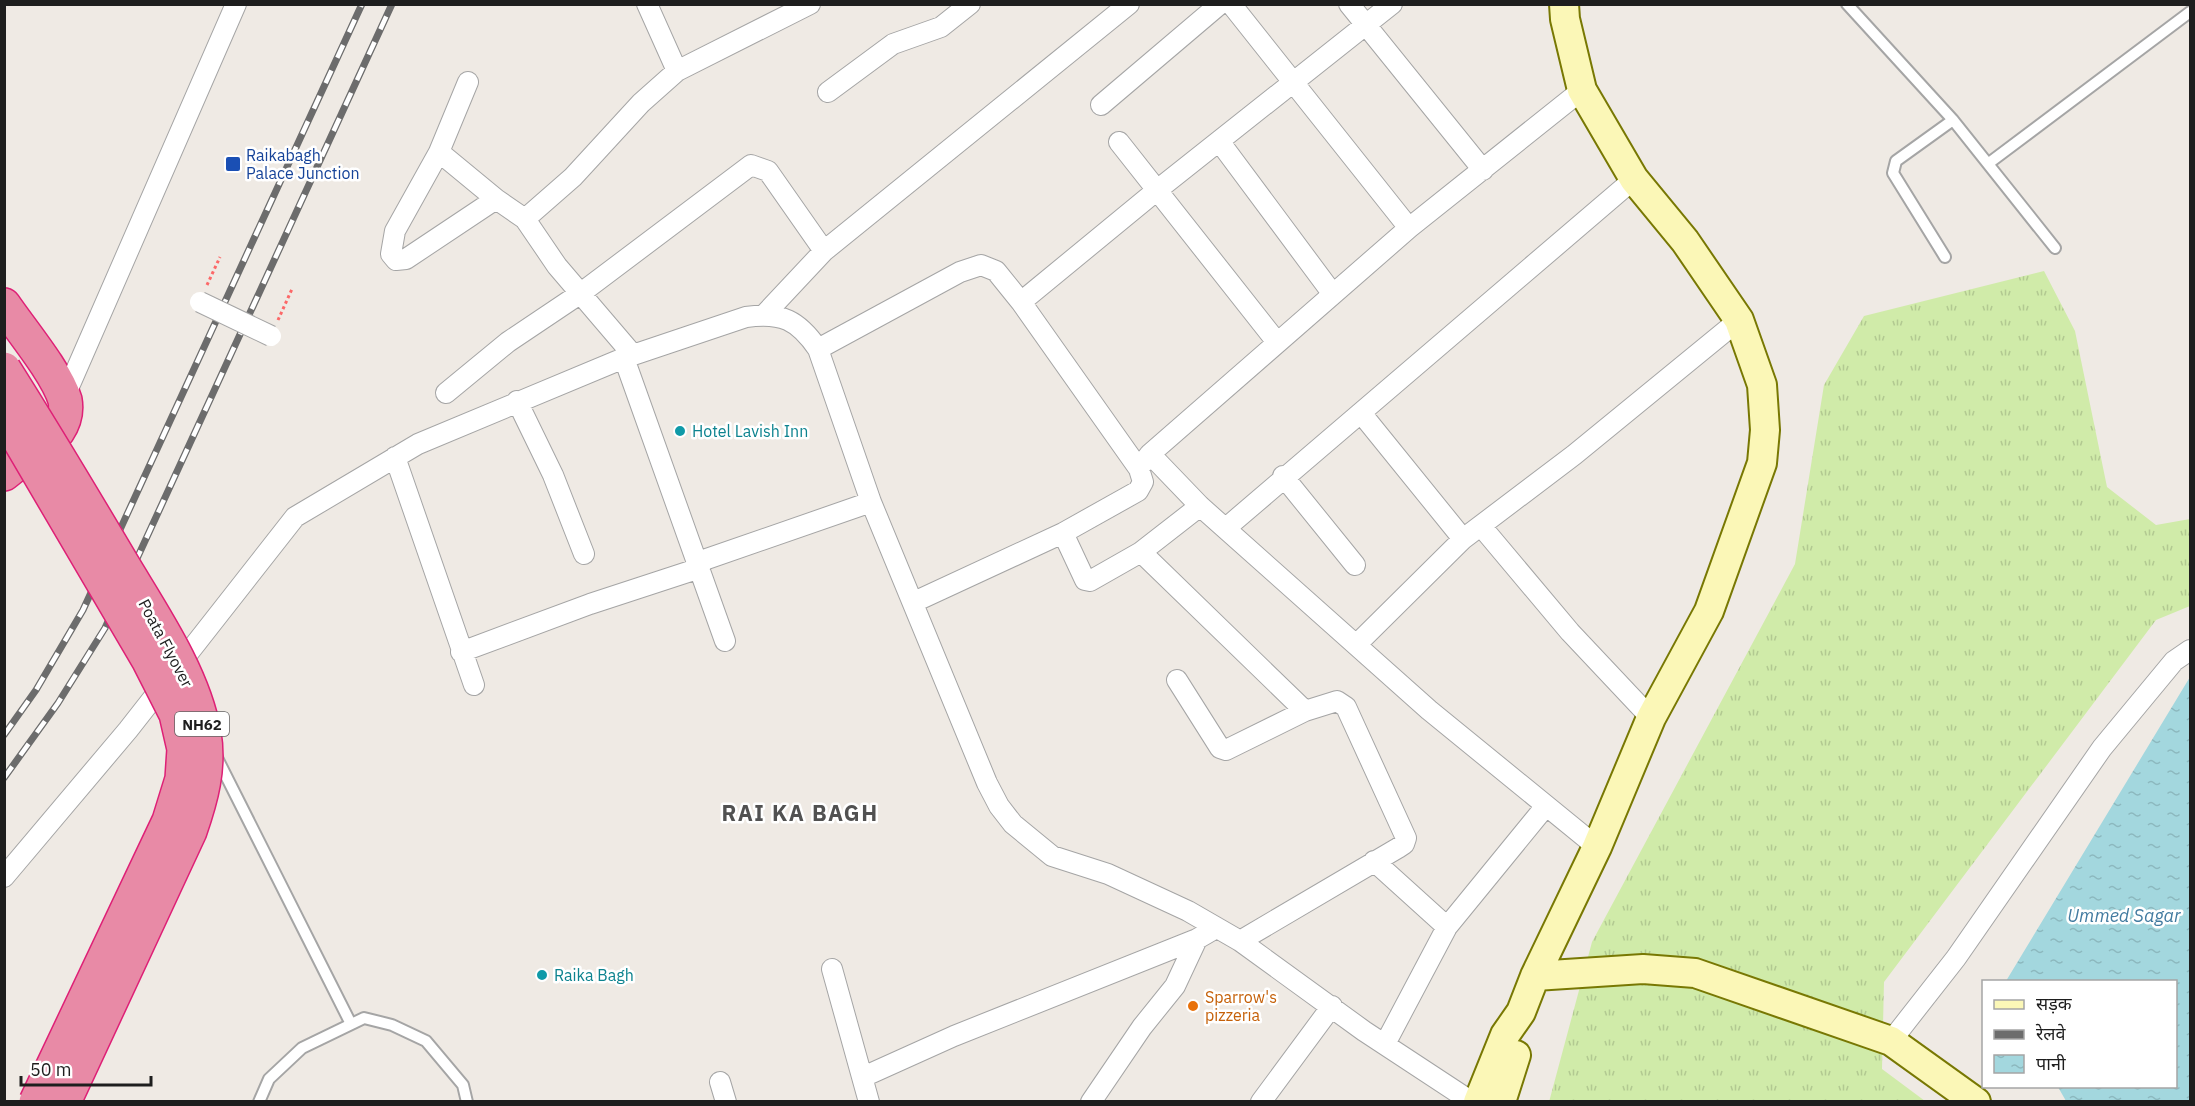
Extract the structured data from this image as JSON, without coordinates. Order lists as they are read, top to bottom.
{
  "streets": {
    "highway": ["Poata Flyover", "NH62"]
  },
  "districts": ["RAI KA BAGH"],
  "water": ["Ummed Sagar"],
  "places": {
    "transit": ["Raikabagh Palace Junction"],
    "other": ["Hotel Lavish Inn", "Raika Bagh", "Sparrow's pizzeria"]
  },
  "legend": ["सड़क", "रेलवे", "पानी"],
  "scale_bar": "50 m"
}
